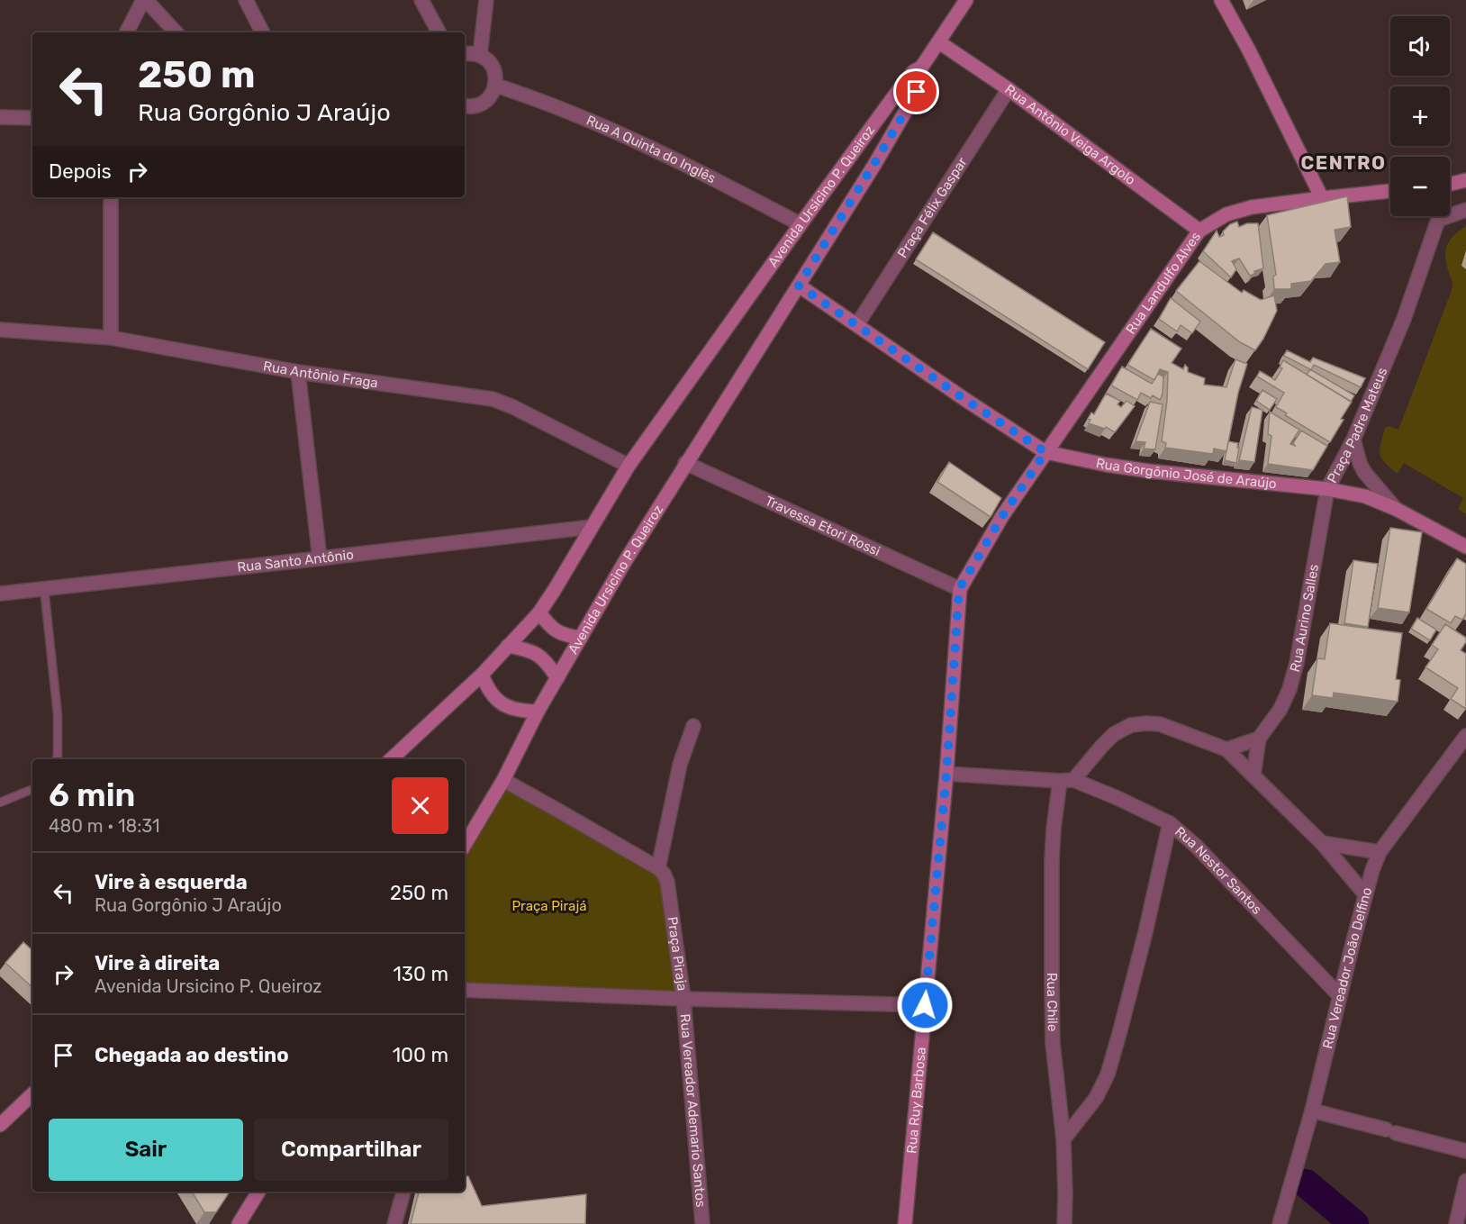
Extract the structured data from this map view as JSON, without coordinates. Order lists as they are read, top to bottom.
{
  "streets": {
    "street": [
      "Rua Antônio Veiga Argolo",
      "Rua A Quinta do Inglês",
      "Avenida Ursicino P. Queiroz",
      "Praça Félix Gaspar",
      "Rua Landulfo Alves",
      "Rua Antônio Fraga",
      "Praça Padre Mateus",
      "Rua Gorgônio José de Araújo",
      "Travessa Etori Rossi",
      "Rua Santo Antônio",
      "Rua Aurino Salles",
      "Rua Nestor Santos",
      "Praça Piraja",
      "Rua Vereador João Delfino",
      "Rua Chile",
      "Rua Ruy Barbosa",
      "Rua Vereador Ademario Santos"
    ]
  },
  "crossings": [
    ["Rua Antônio Veiga Argolo", "Praça Félix Gaspar"],
    ["Rua Antônio Veiga Argolo", "Rua Landulfo Alves"],
    ["Rua A Quinta do Inglês", "Avenida Ursicino P. Queiroz"],
    ["Avenida Ursicino P. Queiroz", "Rua Antônio Fraga"],
    ["Avenida Ursicino P. Queiroz", "Travessa Etori Rossi"],
    ["Avenida Ursicino P. Queiroz", "Rua Santo Antônio"],
    ["Rua Landulfo Alves", "Rua Gorgônio José de Araújo"],
    ["Rua Landulfo Alves", "Rua Ruy Barbosa"],
    ["Praça Padre Mateus", "Rua Gorgônio José de Araújo"],
    ["Praça Padre Mateus", "Rua Aurino Salles"],
    ["Rua Gorgônio José de Araújo", "Rua Aurino Salles"],
    ["Rua Gorgônio José de Araújo", "Rua Ruy Barbosa"],
    ["Travessa Etori Rossi", "Rua Ruy Barbosa"],
    ["Rua Nestor Santos", "Rua Vereador João Delfino"],
    ["Rua Nestor Santos", "Rua Chile"],
    ["Rua Nestor Santos", "Rua Ruy Barbosa"],
    ["Praça Piraja", "Rua Vereador Ademario Santos"]
  ],
  "districts": ["CENTRO"],
  "parks": ["Praça Pirajá"],
  "page": {
    "map_buttons": ["+", "−"],
    "turn": ["250 m", "Rua Gorgônio J Araújo"],
    "then": "Depois",
    "heading": ["6 min", "480 m · 18:31"],
    "list": [
      {
        "name": "Vire à esquerda",
        "note": "Rua Gorgônio J Araújo",
        "value": "250 m"
      },
      {
        "name": "Vire à direita",
        "note": "Avenida Ursicino P. Queiroz",
        "value": "130 m"
      },
      {
        "name": "Chegada ao destino",
        "value": "100 m"
      }
    ],
    "buttons": ["Sair", "Compartilhar"]
  }
}
